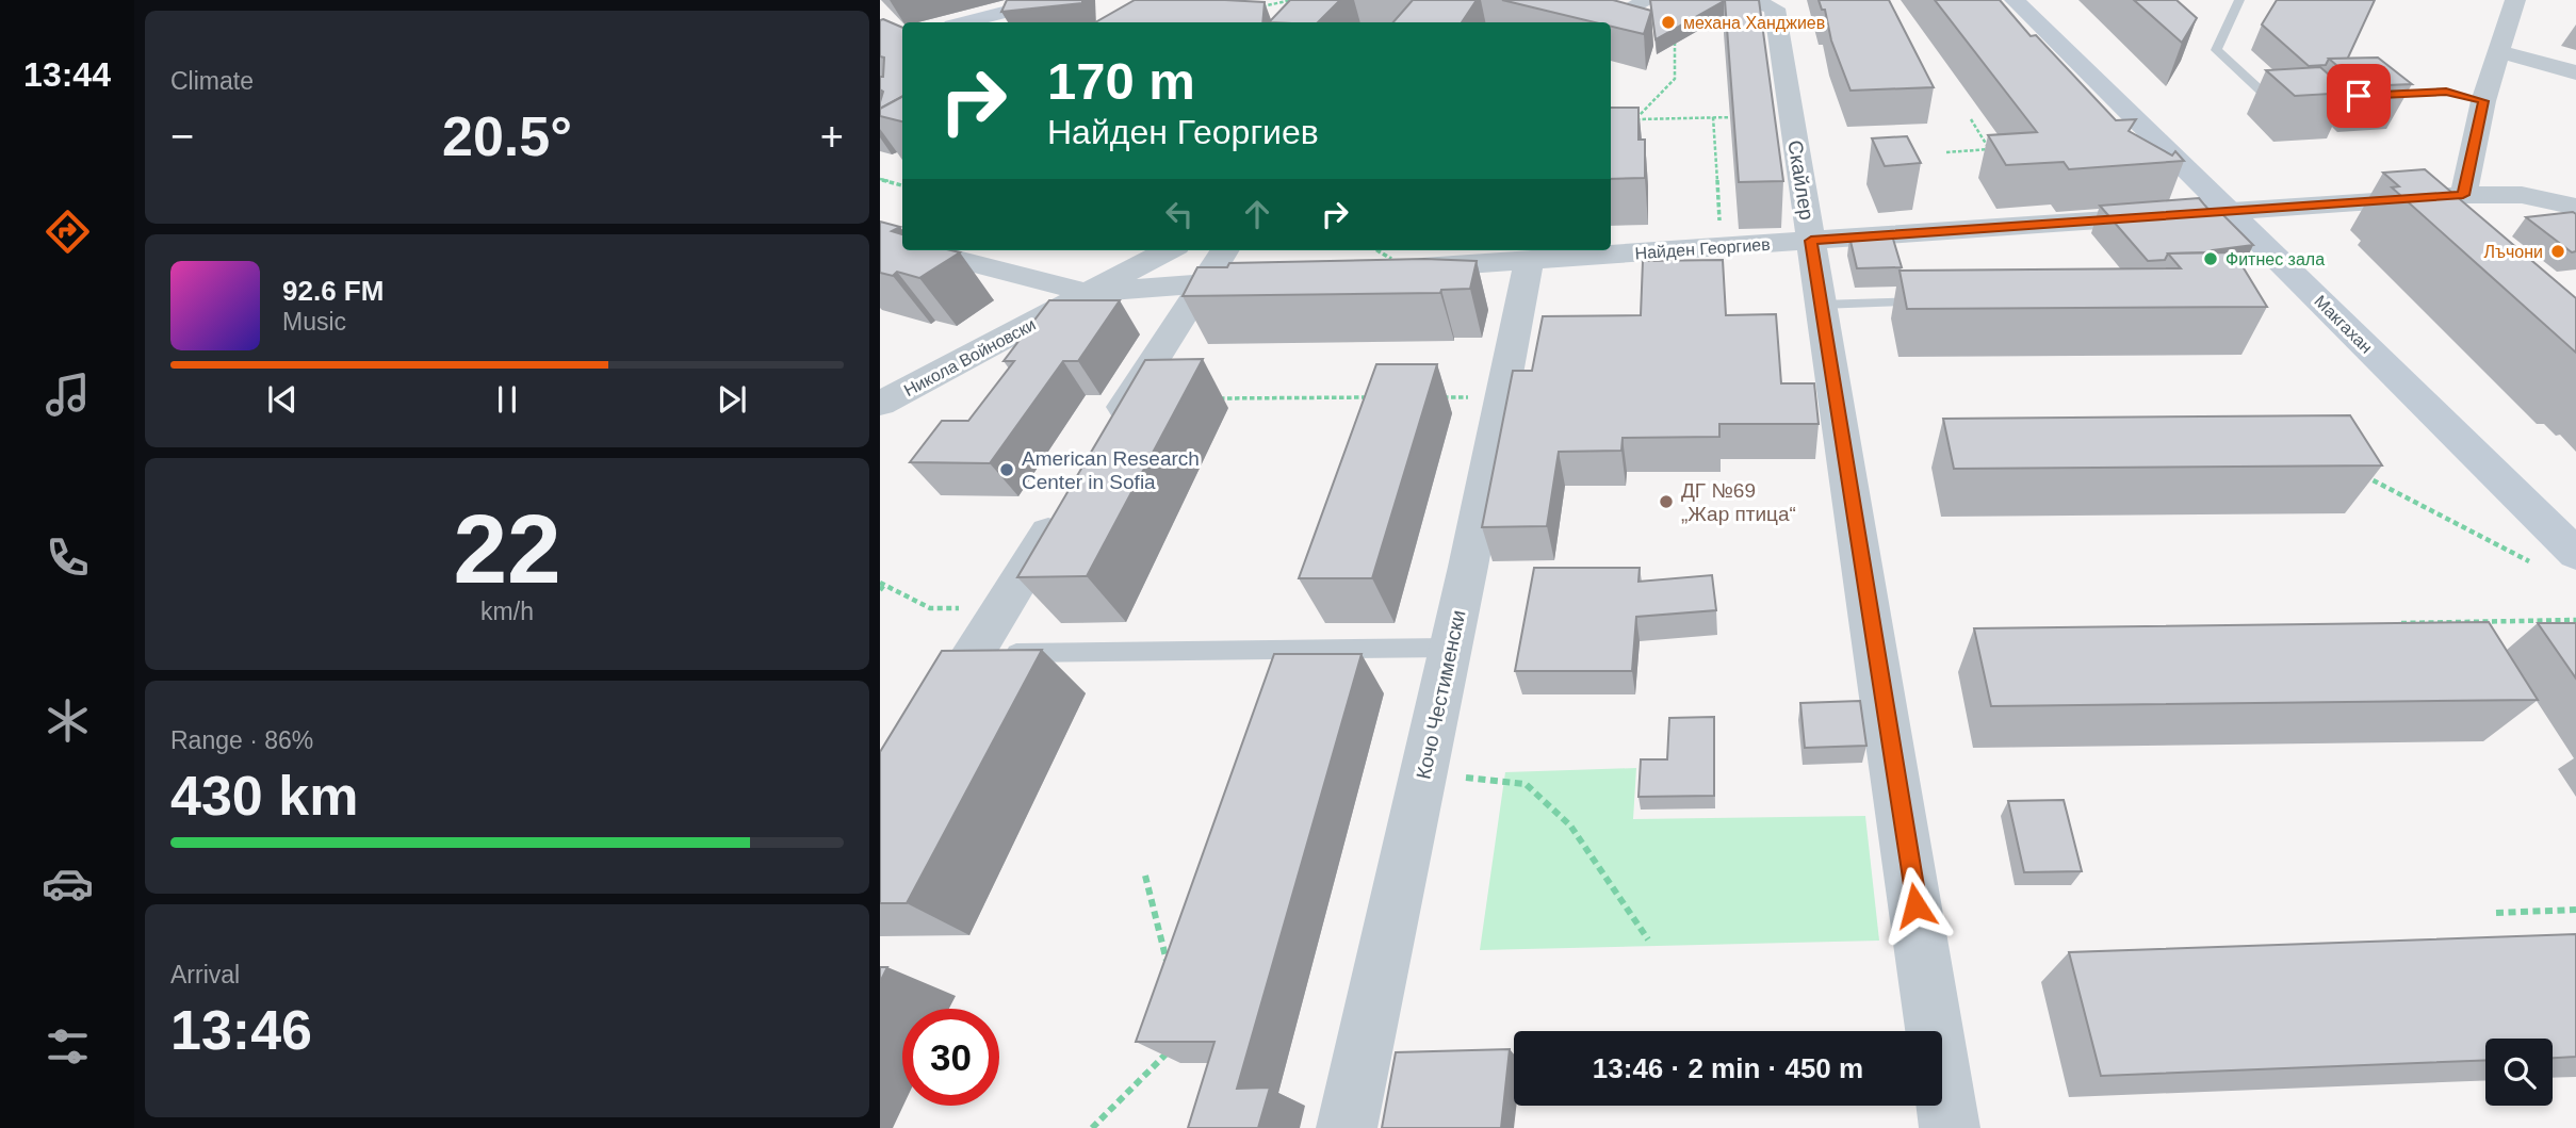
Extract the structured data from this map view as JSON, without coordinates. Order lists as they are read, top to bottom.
{
  "streets": {
    "street": [
      "Скайлер",
      "Найден Георгиев",
      "Макгахан",
      "Никола Войновски",
      "Кочо Честименски"
    ]
  },
  "crossings": [
    ["Скайлер", "Найден Георгиев"],
    ["Найден Георгиев", "Макгахан"],
    ["Найден Георгиев", "Кочо Честименски"]
  ],
  "places": [
    "механа Ханджиев",
    "Лъчони",
    "Фитнес зала",
    "American Research Center in Sofia",
    "ДГ №69 „Жар птица“"
  ],
  "page": {
    "tabs": "13:44",
    "tile": [
      "Climate",
      ["22", "km/h"],
      ["Range · 86%", "430 km"],
      ["Arrival", "13:46"]
    ],
    "turn": ["170 m", "Найден Георгиев"],
    "heat": ["−", "20.5°", "+"],
    "song": ["92.6 FM", "Music"],
    "limit": "30",
    "trip": "13:46 · 2 min · 450 m"
  }
}
